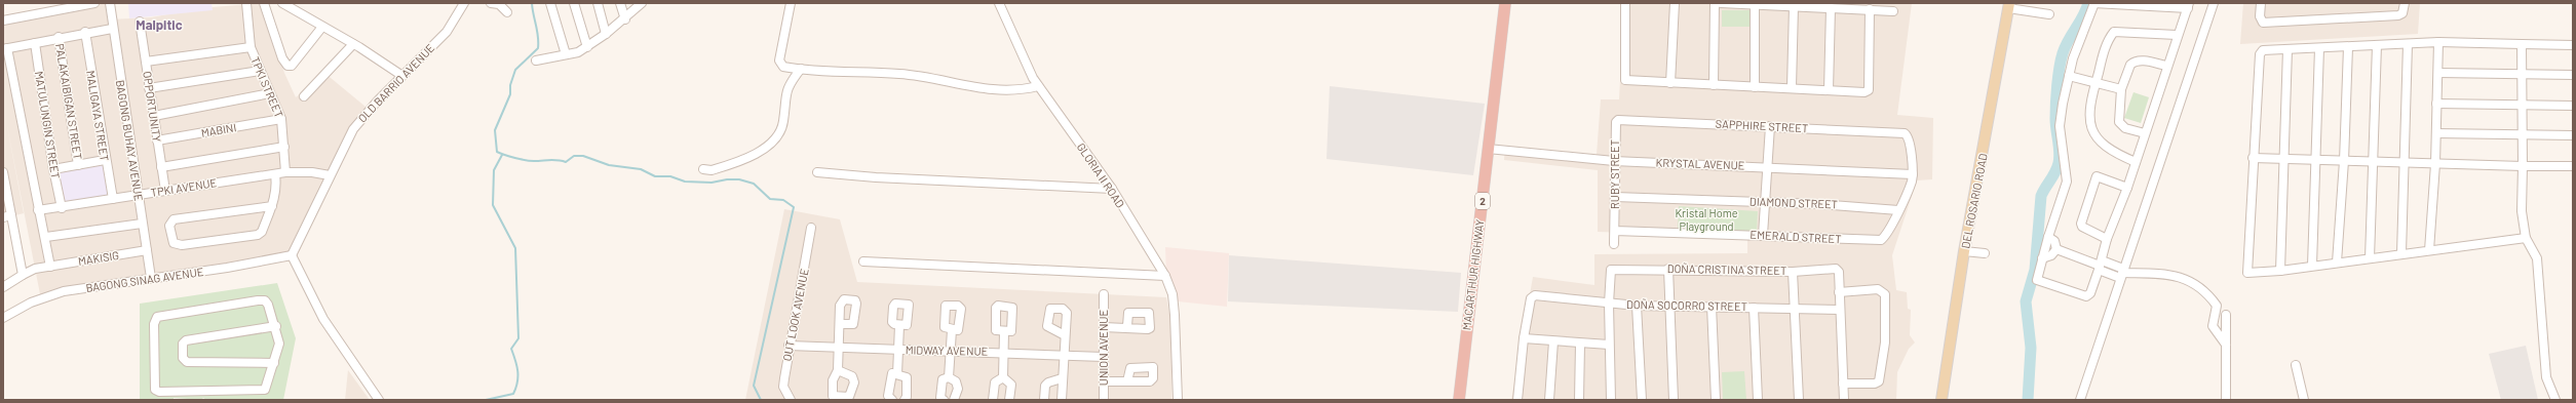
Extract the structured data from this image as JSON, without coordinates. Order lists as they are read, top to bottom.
{
  "streets": {
    "highway": ["2", "MACARTHUR HIGHWAY"],
    "main road": ["DEL ROSARIO ROAD"],
    "street": [
      "OLD BARRIO AVENUE",
      "TPKI STREET",
      "PALAKAIBIGAN STREET",
      "OPPORTUNITY",
      "MALIGAYA STREET",
      "MATULUNGIN STREET",
      "SAPPHIRE STREET",
      "MABINI",
      "BAGONG BUHAY AVENUE",
      "KRYSTAL AVENUE",
      "RUBY STREET",
      "GLORIA II ROAD",
      "TPKI AVENUE",
      "DIAMOND STREET",
      "EMERALD STREET",
      "MAKISIG",
      "DOÑA CRISTINA STREET",
      "BAGONG SINAG AVENUE",
      "DOÑA SOCORRO STREET",
      "OUT LOOK AVENUE",
      "UNION AVENUE",
      "MIDWAY AVENUE"
    ]
  },
  "crossings": [
    ["OLD BARRIO AVENUE", "TPKI AVENUE"],
    ["OLD BARRIO AVENUE", "BAGONG SINAG AVENUE"],
    ["TPKI STREET", "MABINI"],
    ["TPKI STREET", "TPKI AVENUE"],
    ["OPPORTUNITY", "MABINI"],
    ["OPPORTUNITY", "TPKI AVENUE"],
    ["MALIGAYA STREET", "TPKI AVENUE"],
    ["MATULUNGIN STREET", "TPKI AVENUE"],
    ["SAPPHIRE STREET", "KRYSTAL AVENUE"],
    ["SAPPHIRE STREET", "RUBY STREET"],
    ["BAGONG BUHAY AVENUE", "TPKI AVENUE"],
    ["BAGONG BUHAY AVENUE", "MAKISIG"],
    ["BAGONG BUHAY AVENUE", "BAGONG SINAG AVENUE"],
    ["KRYSTAL AVENUE", "RUBY STREET"],
    ["KRYSTAL AVENUE", "MACARTHUR HIGHWAY"],
    ["RUBY STREET", "DIAMOND STREET"],
    ["RUBY STREET", "EMERALD STREET"],
    ["DIAMOND STREET", "EMERALD STREET"],
    ["DOÑA CRISTINA STREET", "DOÑA SOCORRO STREET"],
    ["OUT LOOK AVENUE", "MIDWAY AVENUE"],
    ["UNION AVENUE", "MIDWAY AVENUE"]
  ],
  "districts": ["Malpitic"],
  "parks": ["Kristal Home Playground"]
}
